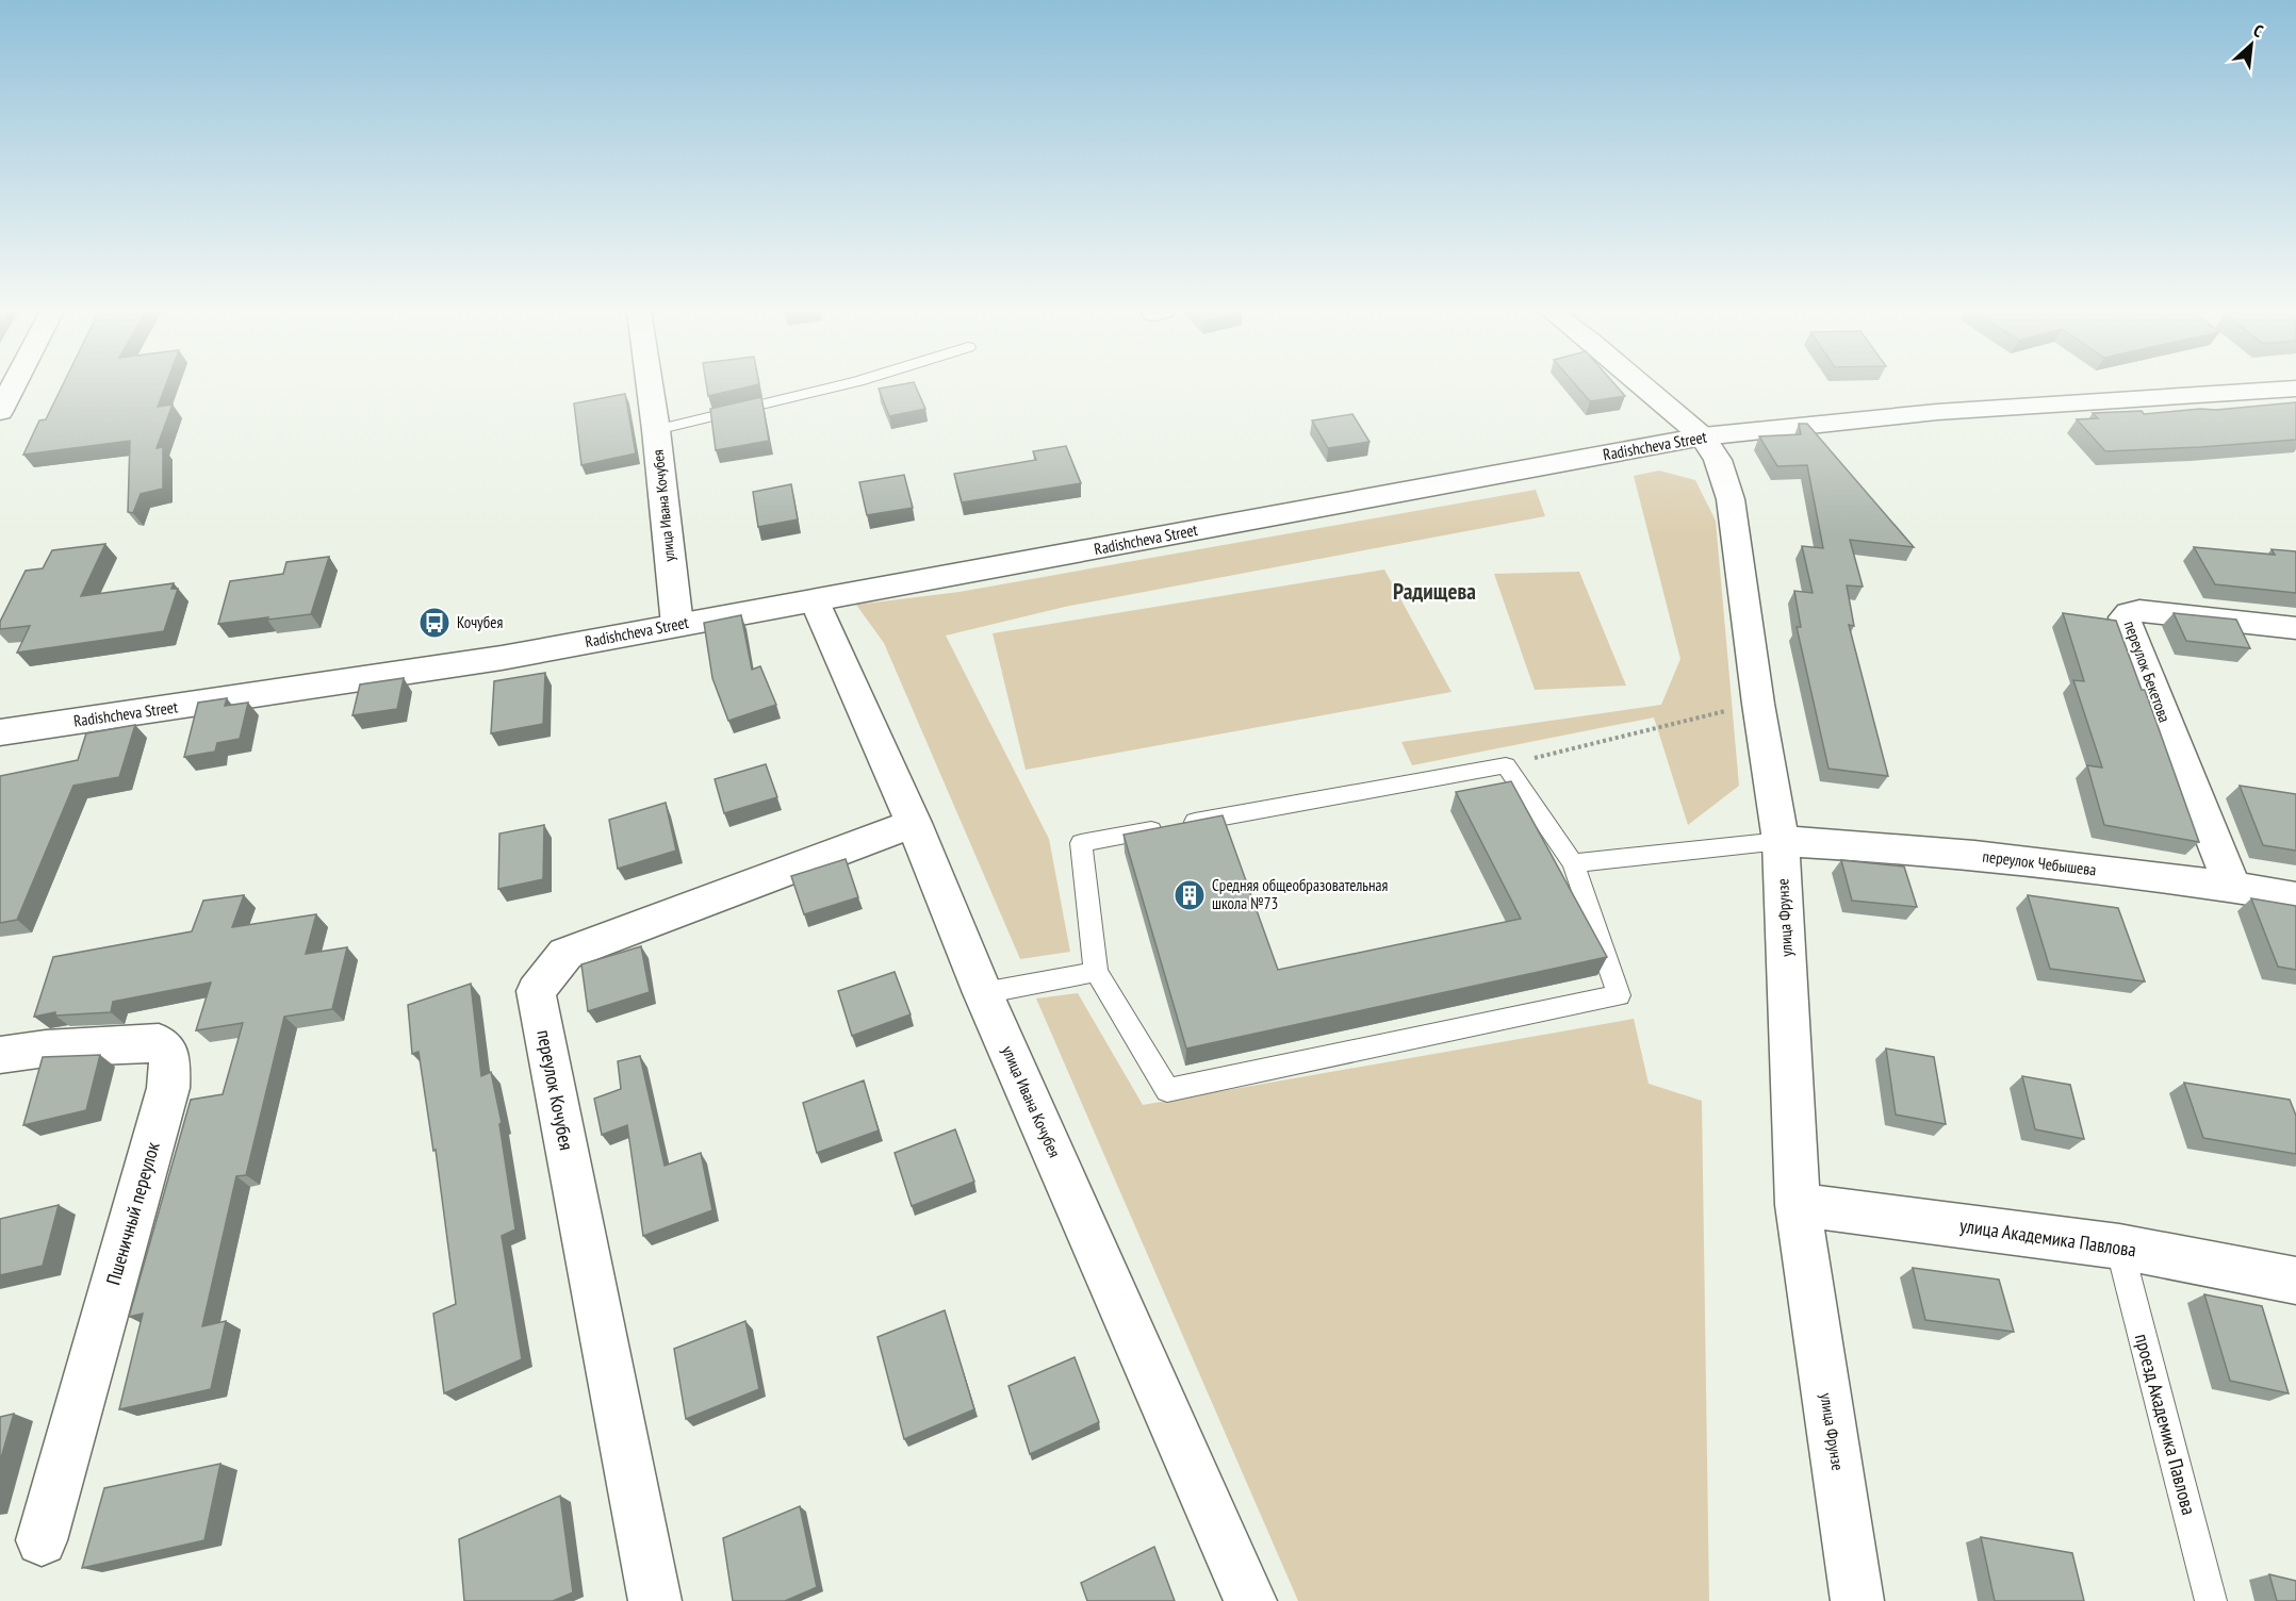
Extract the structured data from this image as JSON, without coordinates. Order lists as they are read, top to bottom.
{
  "streets": {
    "street": [
      "Radishcheva Street",
      "улица Ивана Кочубея",
      "переулок Бекетова",
      "переулок Чебышева",
      "улица Фрунзе",
      "переулок Кочубея",
      "Пшеничный переулок",
      "улица Академика Павлова"
    ],
    "lane": ["проезд Академика Павлова"]
  },
  "crossings": [
    ["Radishcheva Street", "улица Ивана Кочубея"],
    ["Radishcheva Street", "улица Фрунзе"],
    ["улица Ивана Кочубея", "переулок Кочубея"],
    ["переулок Бекетова", "переулок Чебышева"],
    ["переулок Чебышева", "улица Фрунзе"],
    ["улица Фрунзе", "улица Академика Павлова"],
    ["улица Академика Павлова", "проезд Академика Павлова"]
  ],
  "districts": ["Радищева"],
  "places": {
    "bus stop": ["Кочубея"],
    "building": ["Средняя общеобразовательная школа №73"]
  },
  "north": "top right"
}
